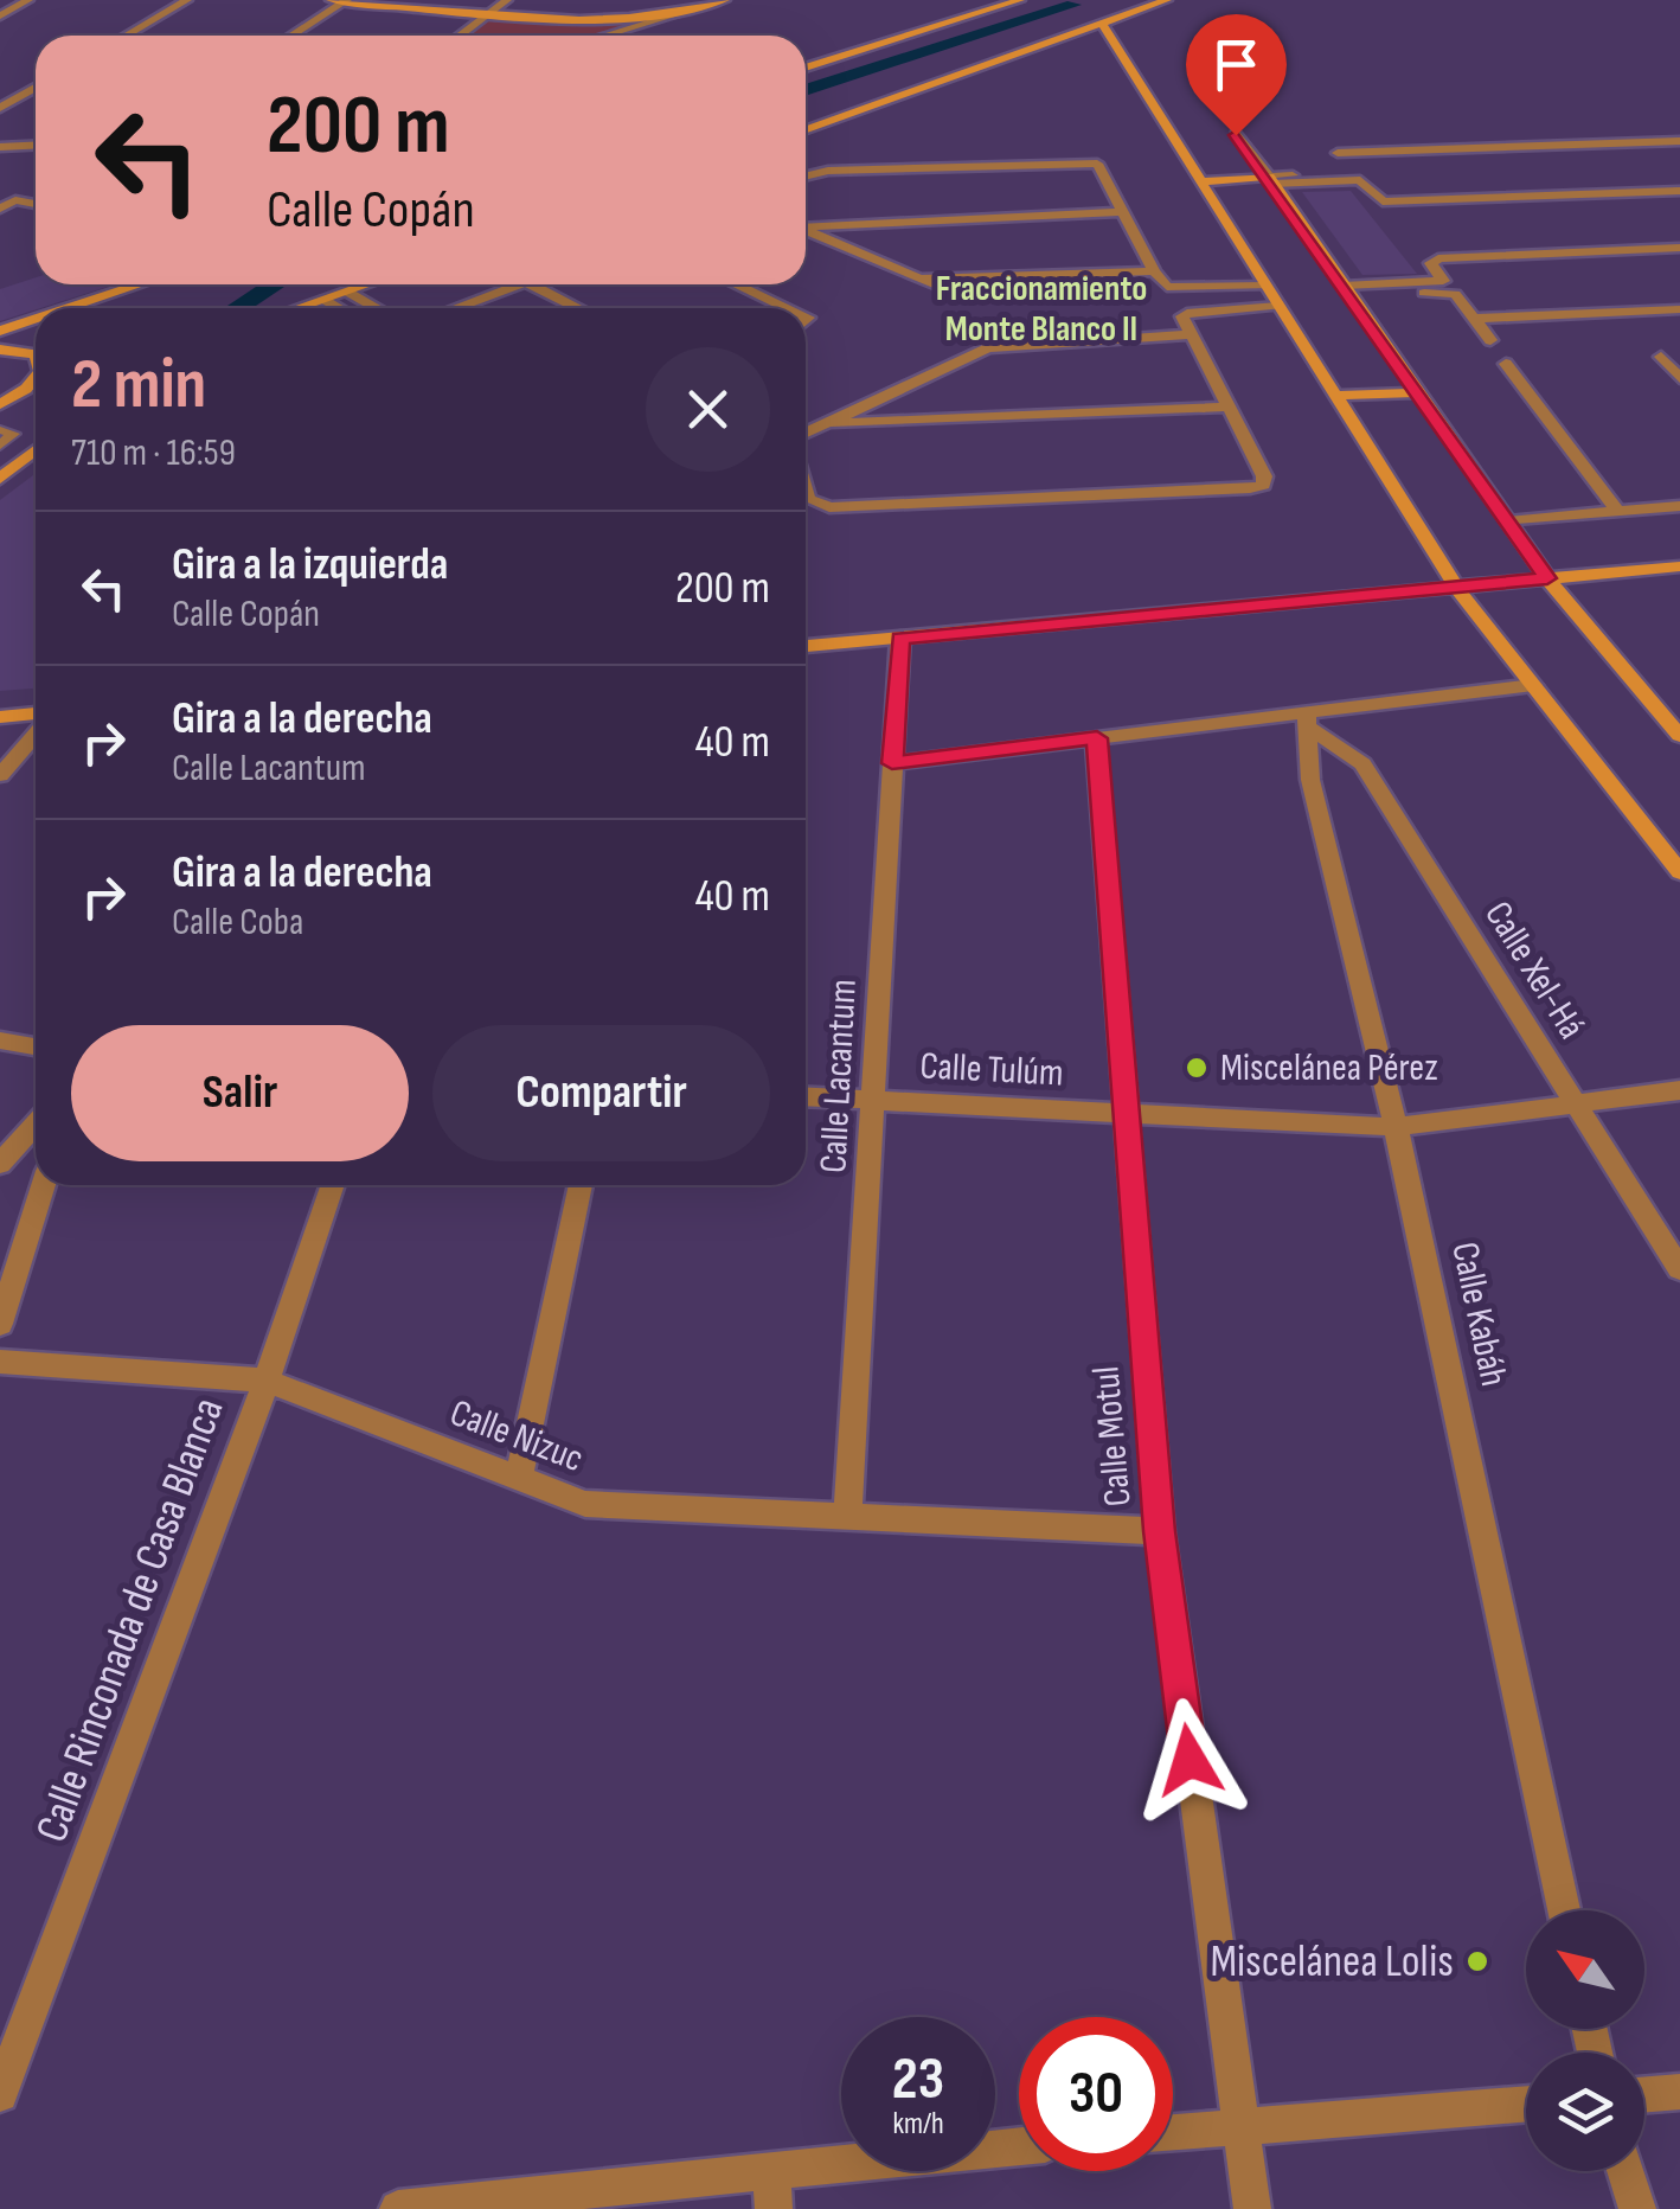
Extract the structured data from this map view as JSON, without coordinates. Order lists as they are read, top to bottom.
{
  "streets": {
    "street": [
      "Calle Xel-Há",
      "Calle Tulúm",
      "Calle Lacantum",
      "Calle Kabáh",
      "Calle Nizuc",
      "Calle Motul",
      "Calle Rinconada de Casa Blanca"
    ]
  },
  "crossings": [
    ["Calle Xel-Há", "Calle Tulúm"],
    ["Calle Xel-Há", "Calle Kabáh"],
    ["Calle Tulúm", "Calle Lacantum"],
    ["Calle Tulúm", "Calle Kabáh"],
    ["Calle Tulúm", "Calle Motul"],
    ["Calle Lacantum", "Calle Nizuc"],
    ["Calle Nizuc", "Calle Motul"],
    ["Calle Nizuc", "Calle Rinconada de Casa Blanca"]
  ],
  "districts": ["Fraccionamiento Monte Blanco II"],
  "places": ["Miscelánea Pérez", "Miscelánea Lolis"],
  "north": "top left",
  "page": {
    "turn": ["200 m", "Calle Copán"],
    "heading": ["2 min", "710 m · 16:59"],
    "list": [
      {
        "name": "Gira a la izquierda",
        "note": "Calle Copán",
        "value": "200 m"
      },
      {
        "name": "Gira a la derecha",
        "note": "Calle Lacantum",
        "value": "40 m"
      },
      {
        "name": "Gira a la derecha",
        "note": "Calle Coba",
        "value": "40 m"
      }
    ],
    "buttons": ["Salir", "Compartir"],
    "speed": "23 km/h",
    "limit": "30"
  }
}
